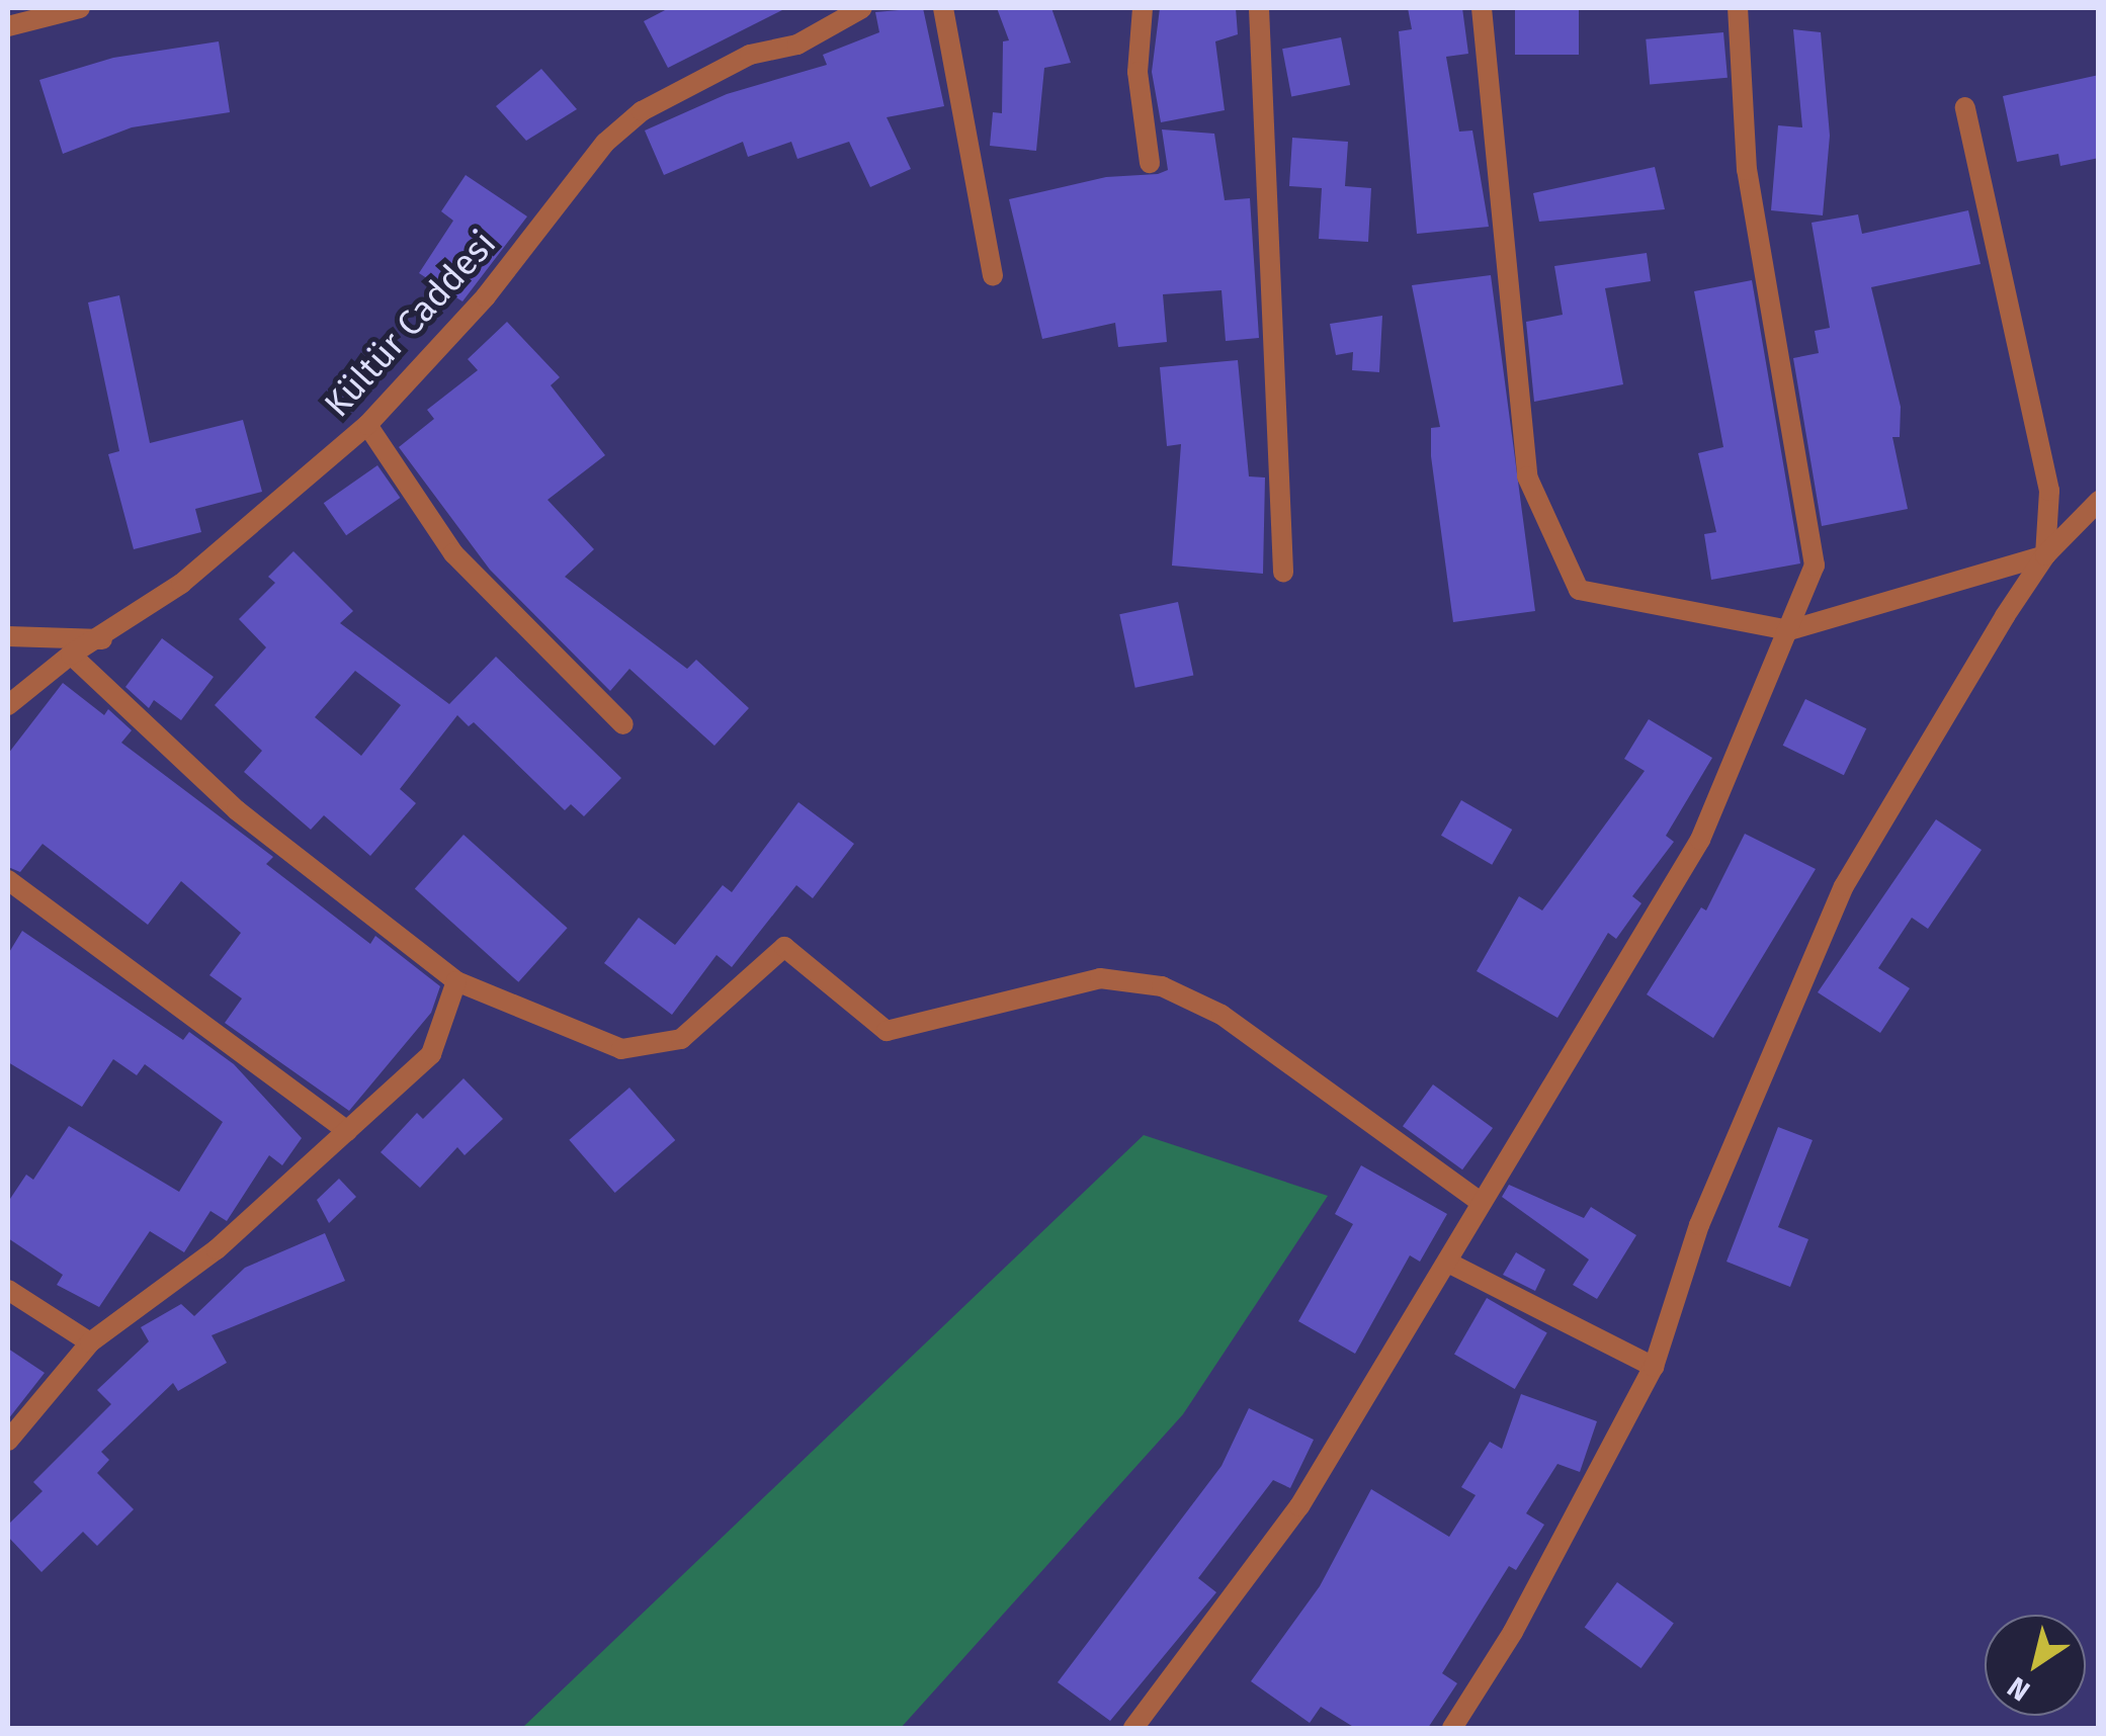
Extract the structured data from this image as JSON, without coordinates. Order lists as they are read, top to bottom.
{
  "streets": {
    "street": ["Kültür Caddesi"]
  },
  "north": "bottom left"
}
